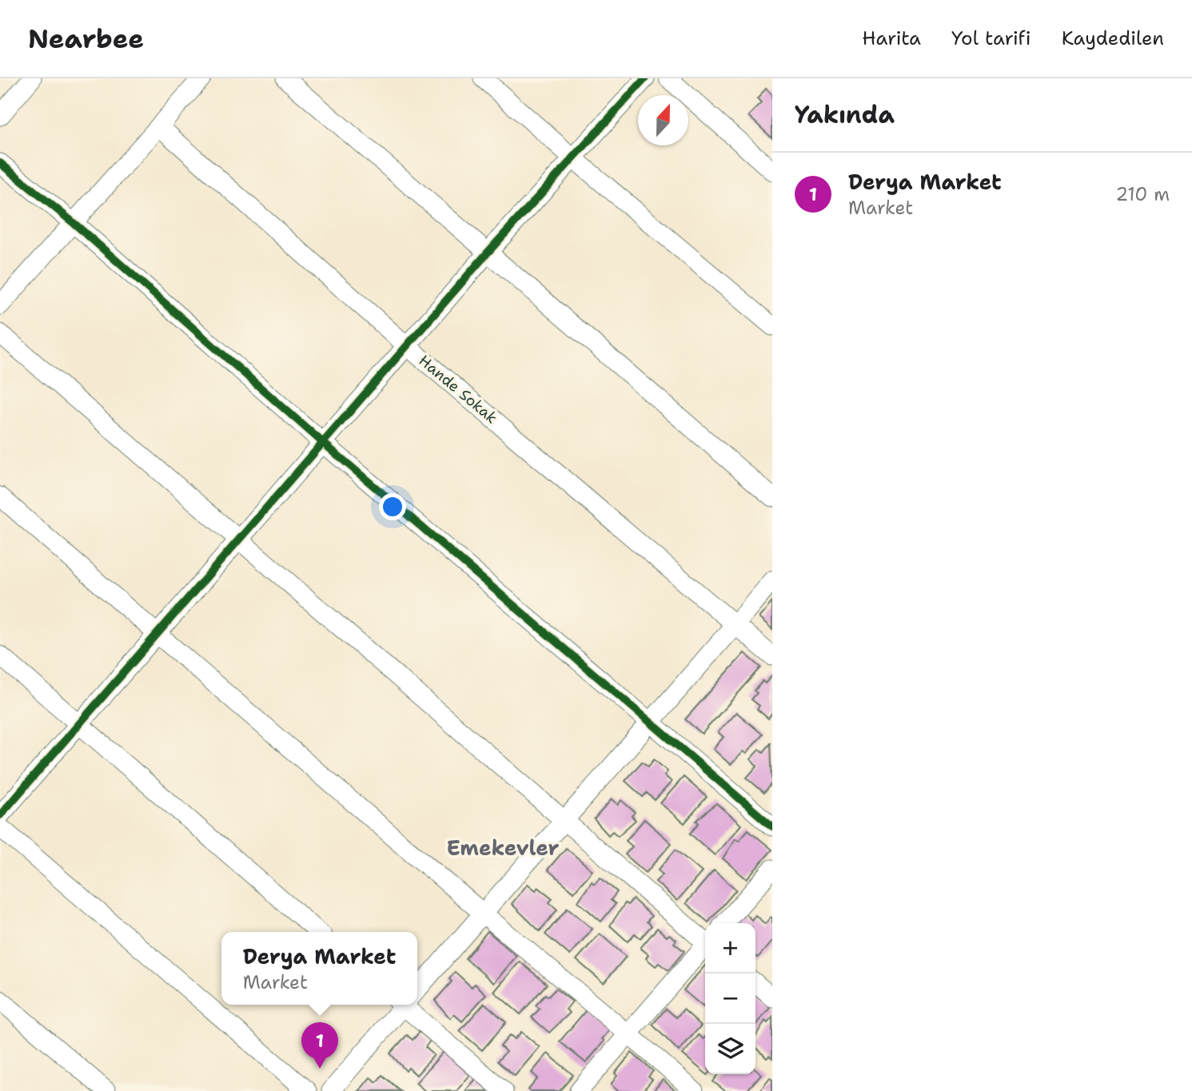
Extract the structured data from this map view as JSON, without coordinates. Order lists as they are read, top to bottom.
{
  "streets": {
    "street": ["Hande Sokak"]
  },
  "districts": ["Emekevler"],
  "north": "top",
  "page": {
    "header": "Nearbee",
    "nav": ["Harita", "Yol tarifi", "Kaydedilen"],
    "heading": "Yakında",
    "list": [
      {
        "mark": "1",
        "name": "Derya Market",
        "note": "Market",
        "value": "210 m"
      }
    ],
    "map_buttons": ["+", "−"],
    "popup": ["Derya Market", "Market"],
    "pins": "1"
  }
}
